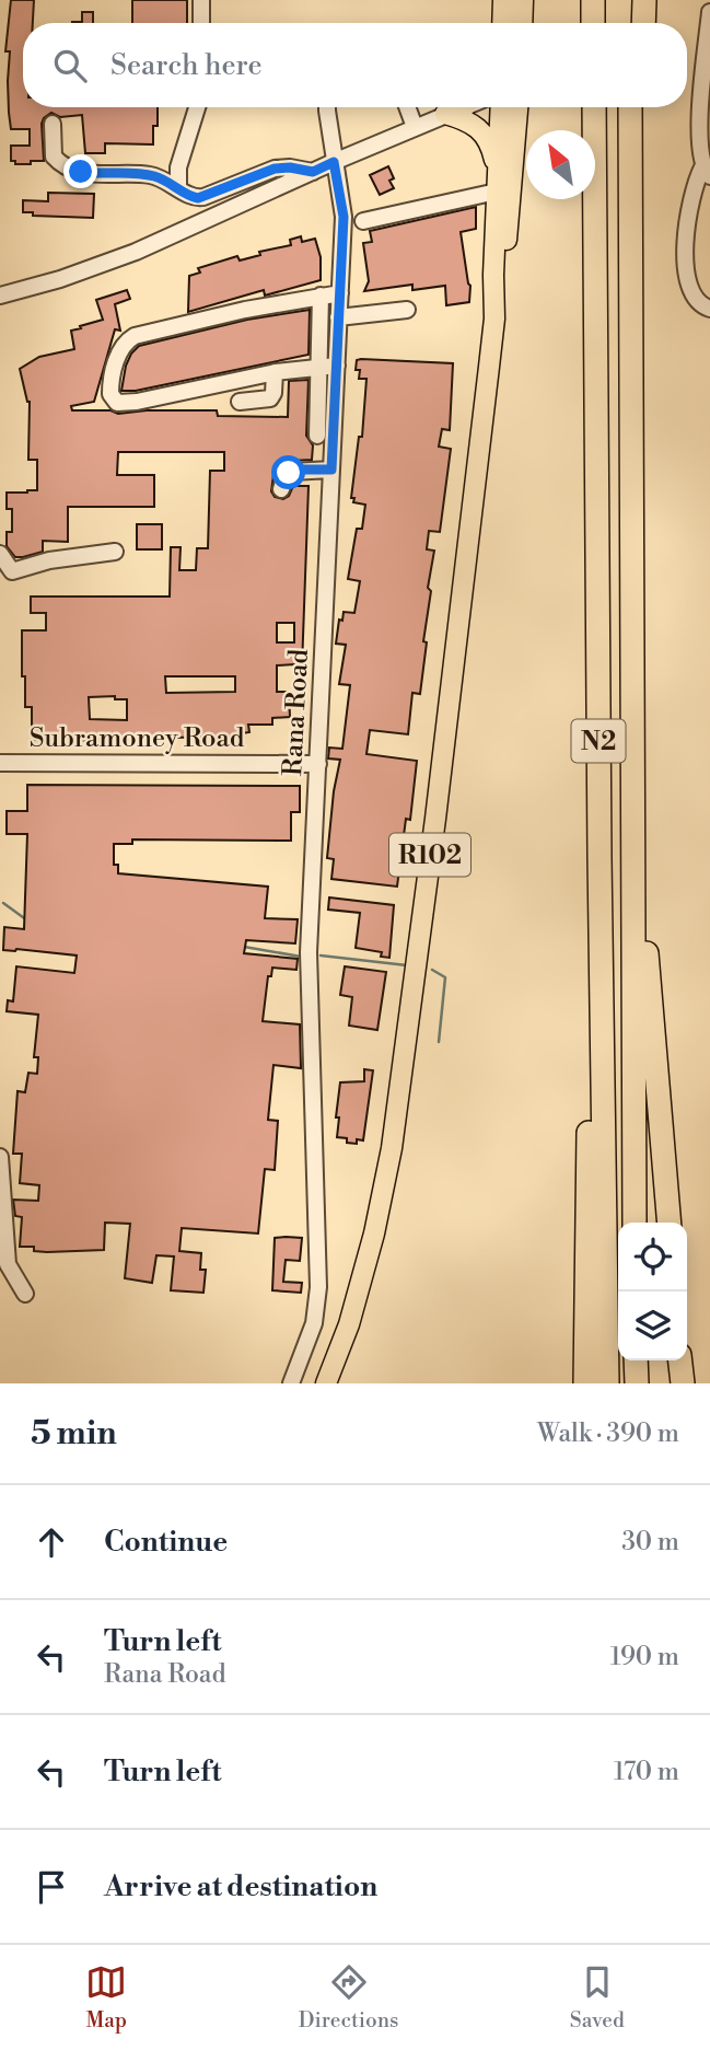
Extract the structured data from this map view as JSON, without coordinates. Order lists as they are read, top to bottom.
{
  "streets": {
    "highway": ["N2"],
    "main road": ["R102"],
    "street": ["Rana Road", "Subramoney Road"]
  },
  "crossings": [
    ["Rana Road", "Subramoney Road"]
  ],
  "north": "top left",
  "page": {
    "search": "Search here",
    "heading": ["5 min", "Walk · 390 m"],
    "list": [
      ["Continue", "30 m"],
      ["Turn left", "Rana Road", "190 m"],
      ["Turn left", "170 m"],
      "Arrive at destination"
    ],
    "nav": ["Map", "Directions", "Saved"]
  }
}
